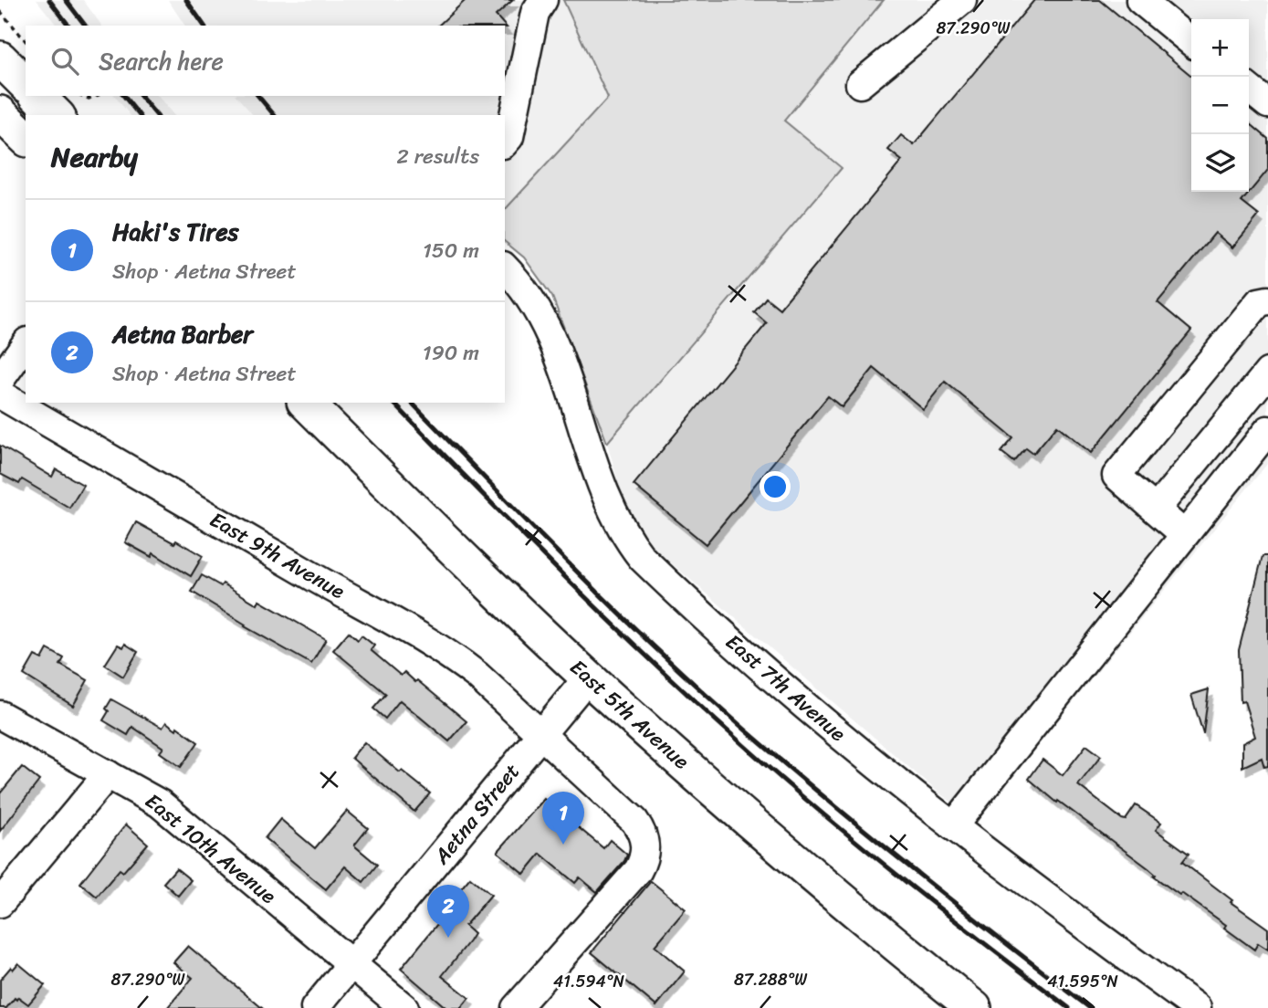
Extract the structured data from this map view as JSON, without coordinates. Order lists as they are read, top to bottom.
{
  "streets": {
    "main road": ["East 5th Avenue"],
    "street": [
      "East 9th Avenue",
      "East 7th Avenue",
      "Aetna Street",
      "East 10th Avenue"
    ]
  },
  "crossings": [
    ["East 9th Avenue", "Aetna Street"],
    ["East 5th Avenue", "Aetna Street"],
    ["Aetna Street", "East 10th Avenue"]
  ],
  "page": {
    "map_buttons": ["+", "−"],
    "search": "Search here",
    "heading": ["Nearby", "2 results"],
    "list": [
      {
        "mark": "1",
        "name": "Haki's Tires",
        "note": "Shop · Aetna Street",
        "value": "150 m"
      },
      {
        "mark": "2",
        "name": "Aetna Barber",
        "note": "Shop · Aetna Street",
        "value": "190 m"
      }
    ],
    "pins": ["1", "2"]
  },
  "coordinates": [
    "87.290°W",
    "87.288°W",
    "41.594°N",
    "41.595°N"
  ]
}
